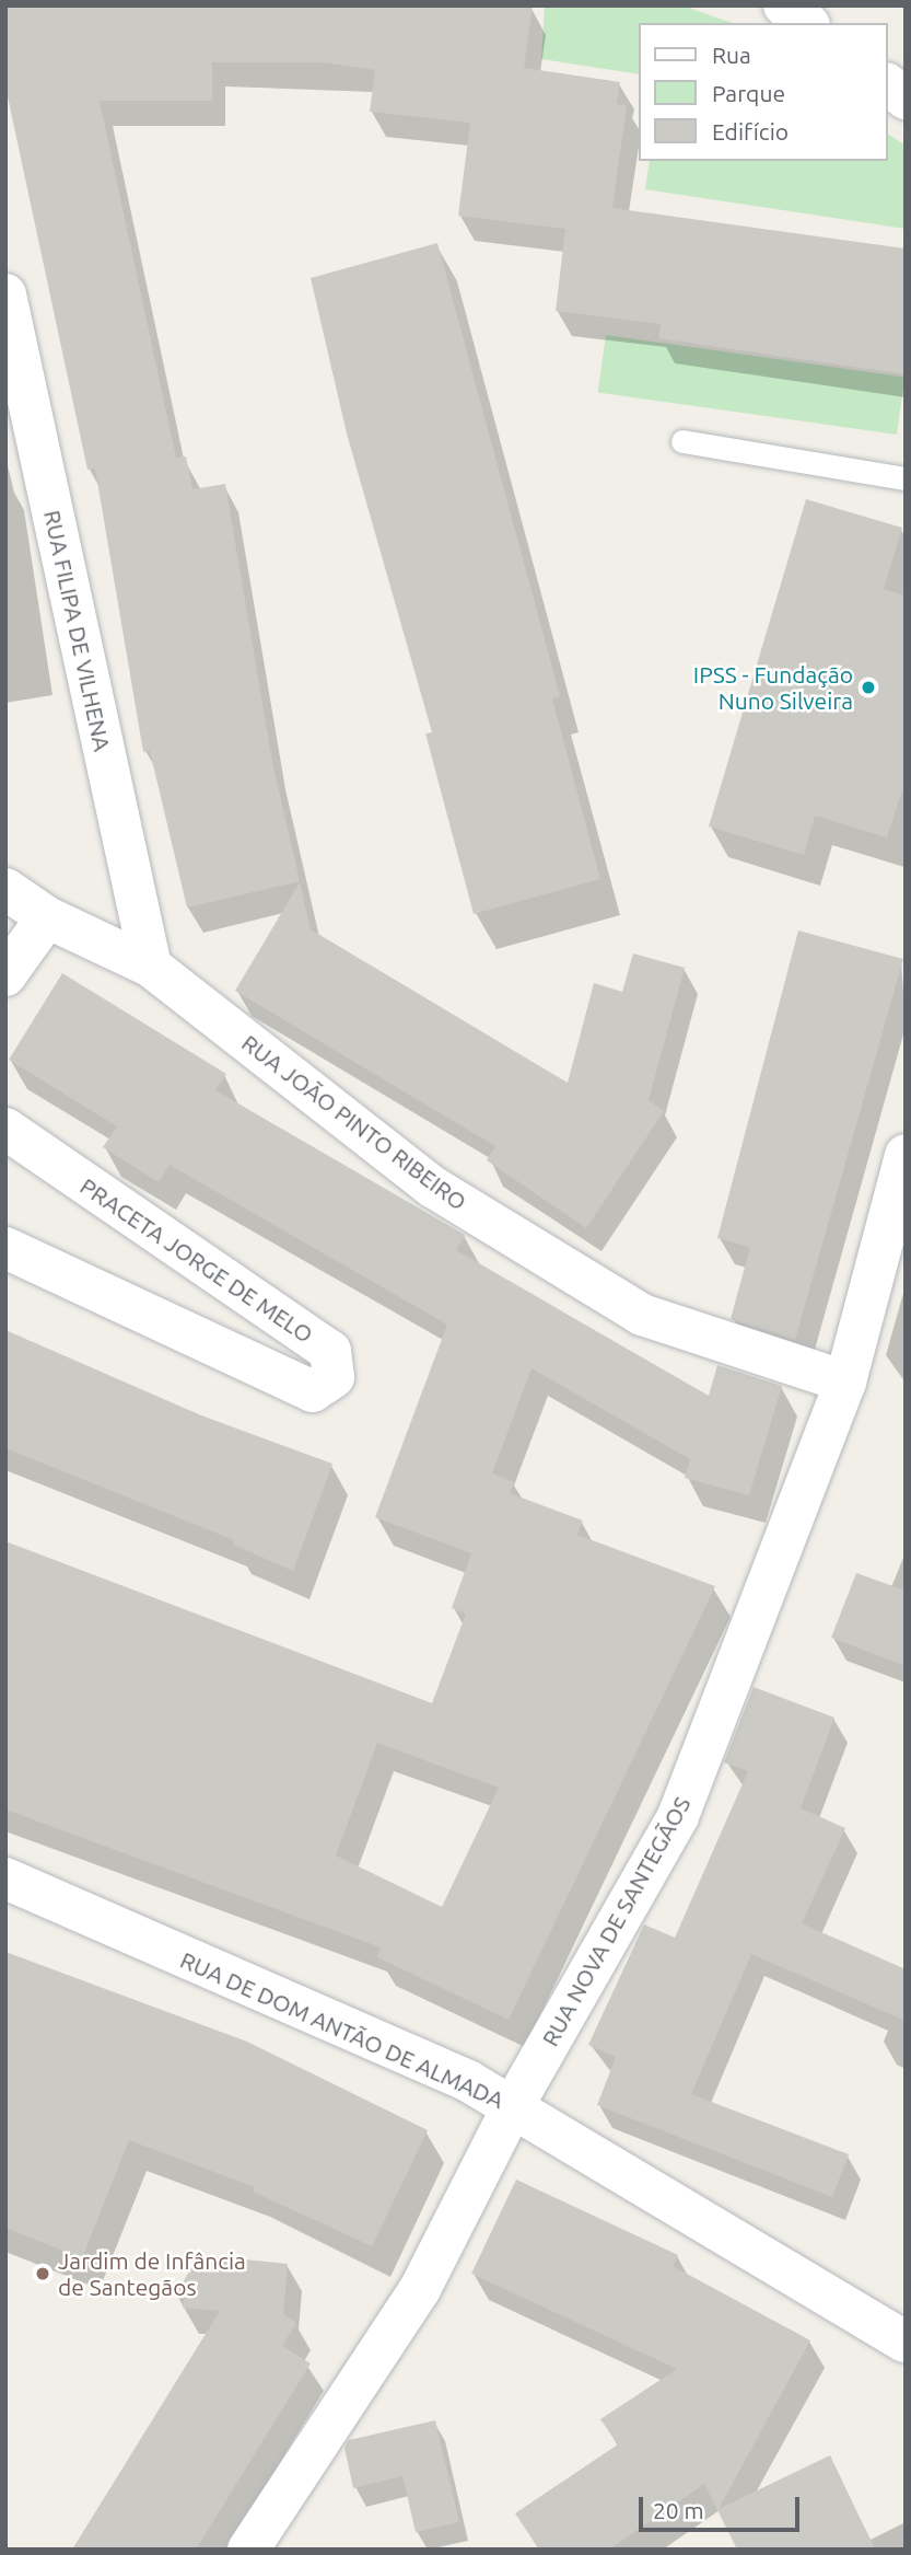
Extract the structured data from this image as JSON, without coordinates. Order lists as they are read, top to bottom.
{
  "streets": {
    "street": [
      "RUA FILIPA DE VILHENA",
      "RUA JOÃO PINTO RIBEIRO",
      "PRACETA JORGE DE MELO",
      "RUA NOVA DE SANTEGÃOS",
      "RUA DE DOM ANTÃO DE ALMADA"
    ]
  },
  "crossings": [
    ["RUA FILIPA DE VILHENA", "RUA JOÃO PINTO RIBEIRO"],
    ["RUA JOÃO PINTO RIBEIRO", "RUA NOVA DE SANTEGÃOS"],
    ["RUA NOVA DE SANTEGÃOS", "RUA DE DOM ANTÃO DE ALMADA"]
  ],
  "places": ["IPSS - Fundação Nuno Silveira", "Jardim de Infância de Santegãos"],
  "legend": ["Rua", "Parque", "Edifício"],
  "scale_bar": "20 m"
}
